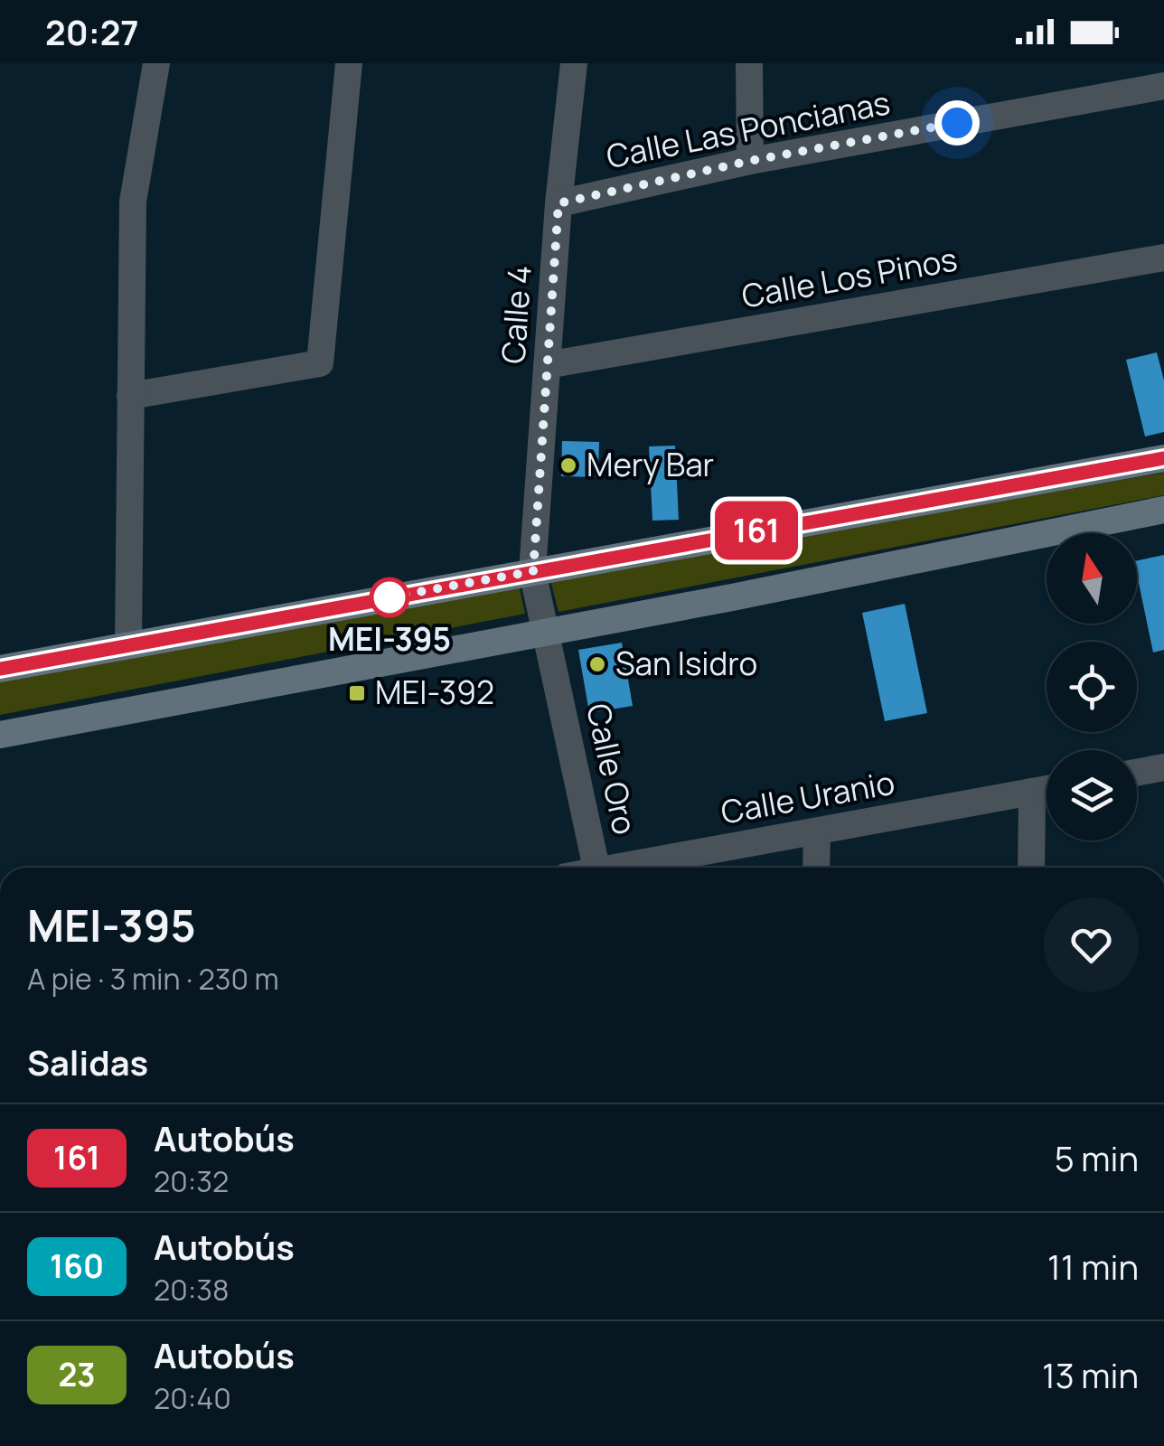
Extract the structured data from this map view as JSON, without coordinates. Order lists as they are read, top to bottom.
{
  "streets": {
    "street": [
      "Calle Las Poncianas",
      "Calle Los Pinos",
      "Calle 4",
      "Calle Oro",
      "Calle Uranio"
    ]
  },
  "crossings": [
    ["Calle Las Poncianas", "Calle 4"],
    ["Calle Los Pinos", "Calle 4"],
    ["Calle 4", "Calle Oro"]
  ],
  "places": {
    "other": ["Mery Bar", "MEI-395", "San Isidro"],
    "transit": ["MEI-392"]
  },
  "lines": ["bus line 161"],
  "north": "top",
  "page": {
    "status": "20:27",
    "on_map": "161",
    "heading": [
      ["MEI-395", "A pie · 3 min · 230 m"],
      "Salidas"
    ],
    "list": [
      {
        "mark": "161",
        "name": "Autobús",
        "note": "20:32",
        "value": "5 min"
      },
      {
        "mark": "160",
        "name": "Autobús",
        "note": "20:38",
        "value": "11 min"
      },
      {
        "mark": "23",
        "name": "Autobús",
        "note": "20:40",
        "value": "13 min"
      }
    ]
  }
}
